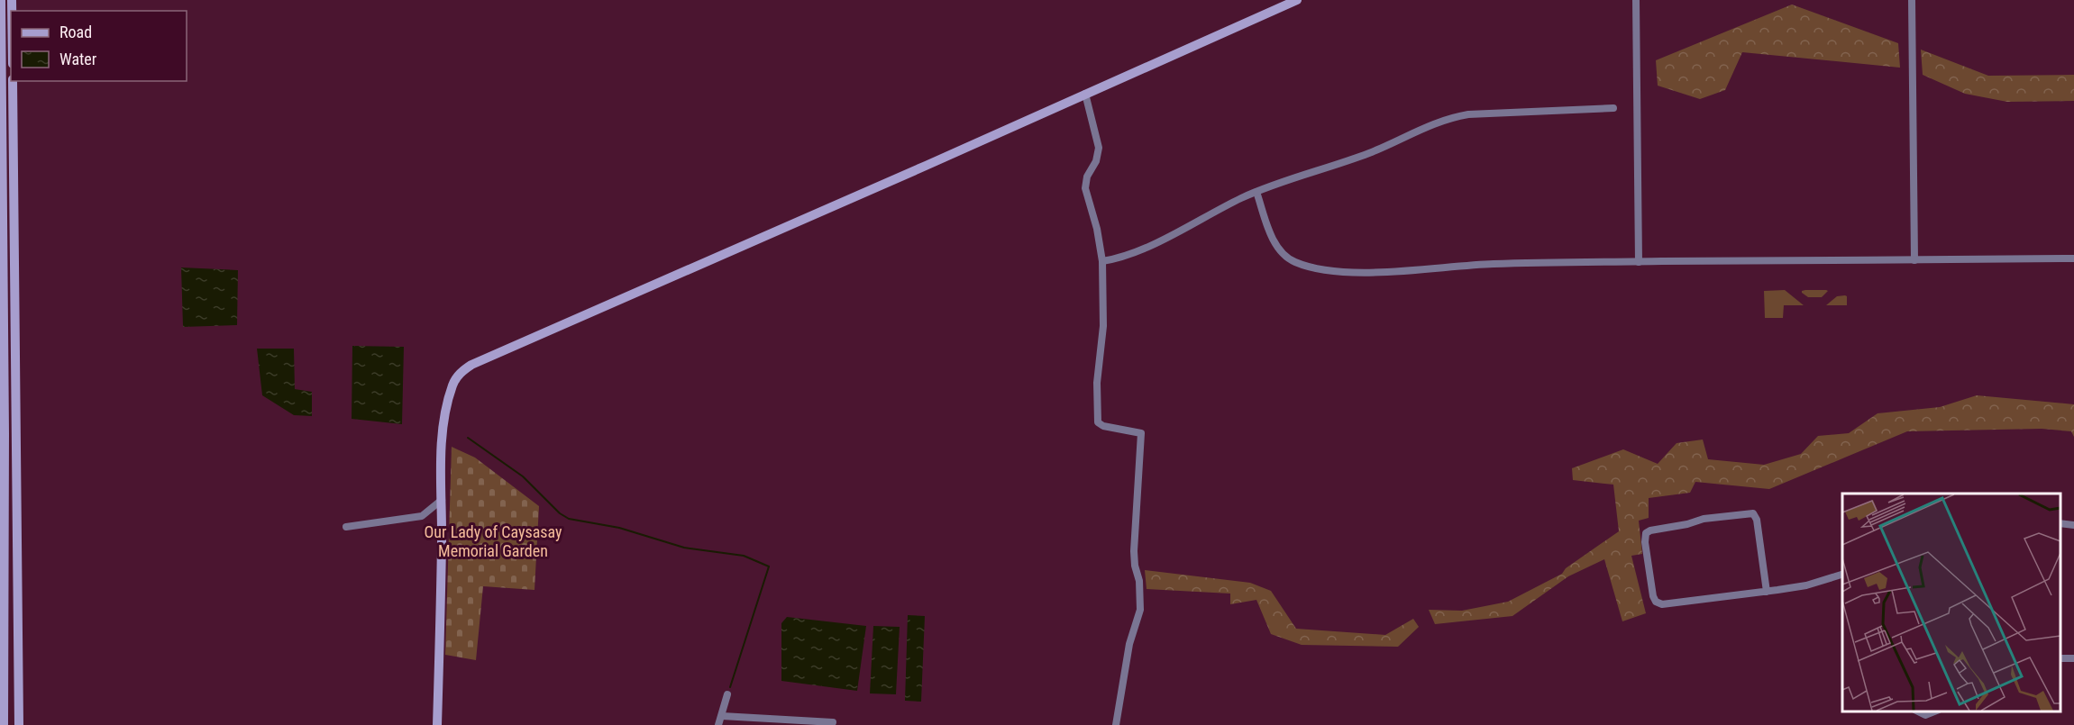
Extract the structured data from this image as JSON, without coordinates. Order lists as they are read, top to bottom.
{
  "parks": ["Our Lady of Caysasay Memorial Garden"],
  "legend": ["Road", "Water"]
}
